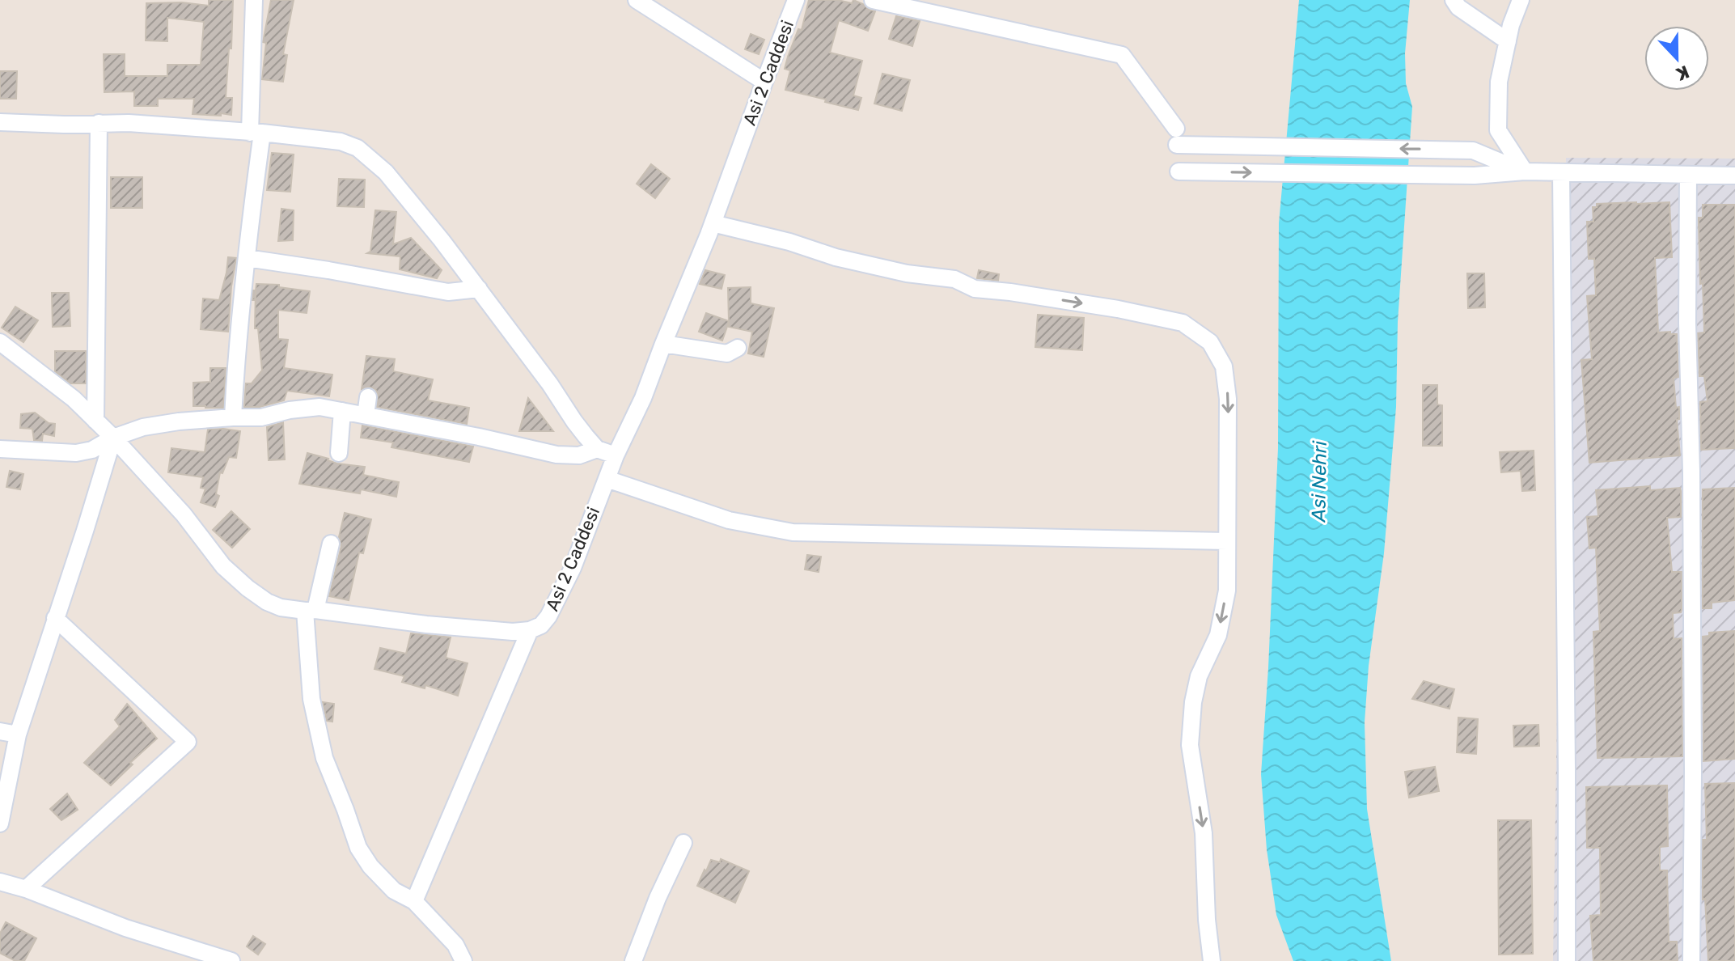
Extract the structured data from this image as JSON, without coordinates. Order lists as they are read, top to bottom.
{
  "streets": {
    "street": ["Asi 2 Caddesi"]
  },
  "water": ["Asi Nehri"],
  "north": "bottom"
}
